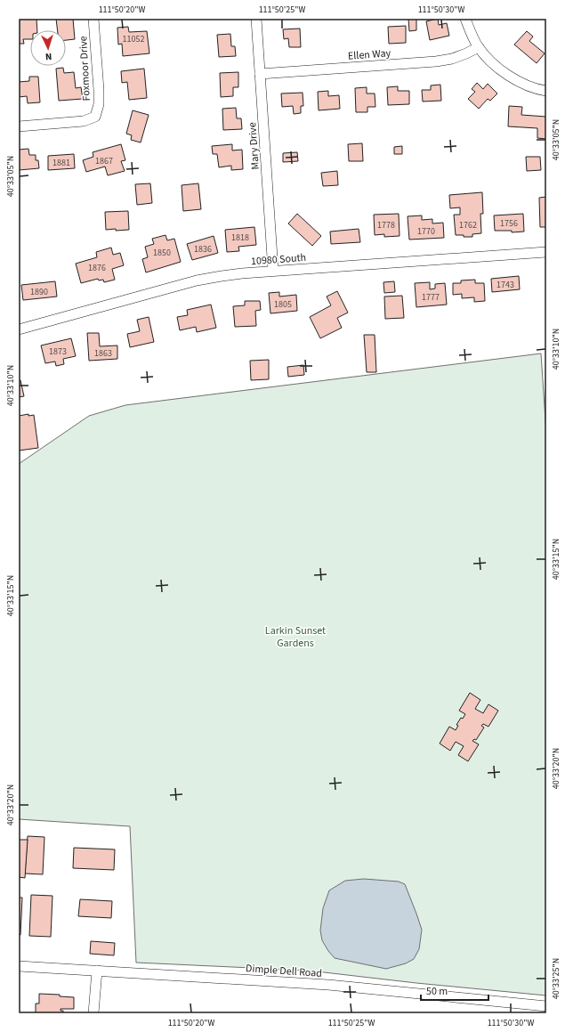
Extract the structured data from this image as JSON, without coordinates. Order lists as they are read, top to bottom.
{
  "streets": {
    "street": [
      "Ellen Way",
      "Foxmoor Drive",
      "Mary Drive",
      "10980 South",
      "Dimple Dell Road"
    ]
  },
  "crossings": [
    ["Ellen Way", "Mary Drive"],
    ["Mary Drive", "10980 South"]
  ],
  "parks": ["Larkin Sunset Gardens"],
  "house_numbers": [
    "11052",
    "1867",
    "1881",
    "1756",
    "1778",
    "1762",
    "1770",
    "1818",
    "1836",
    "1850",
    "1876",
    "1743",
    "1890",
    "1777",
    "1805",
    "1873",
    "1863"
  ],
  "scale_bar": "50 m",
  "north": "bottom",
  "coordinates": [
    "111°50'20\"W",
    "111°50'25\"W",
    "111°50'30\"W",
    "40°33'05\"N",
    "40°33'10\"N",
    "40°33'15\"N",
    "40°33'20\"N",
    "40°33'25\"N"
  ]
}
